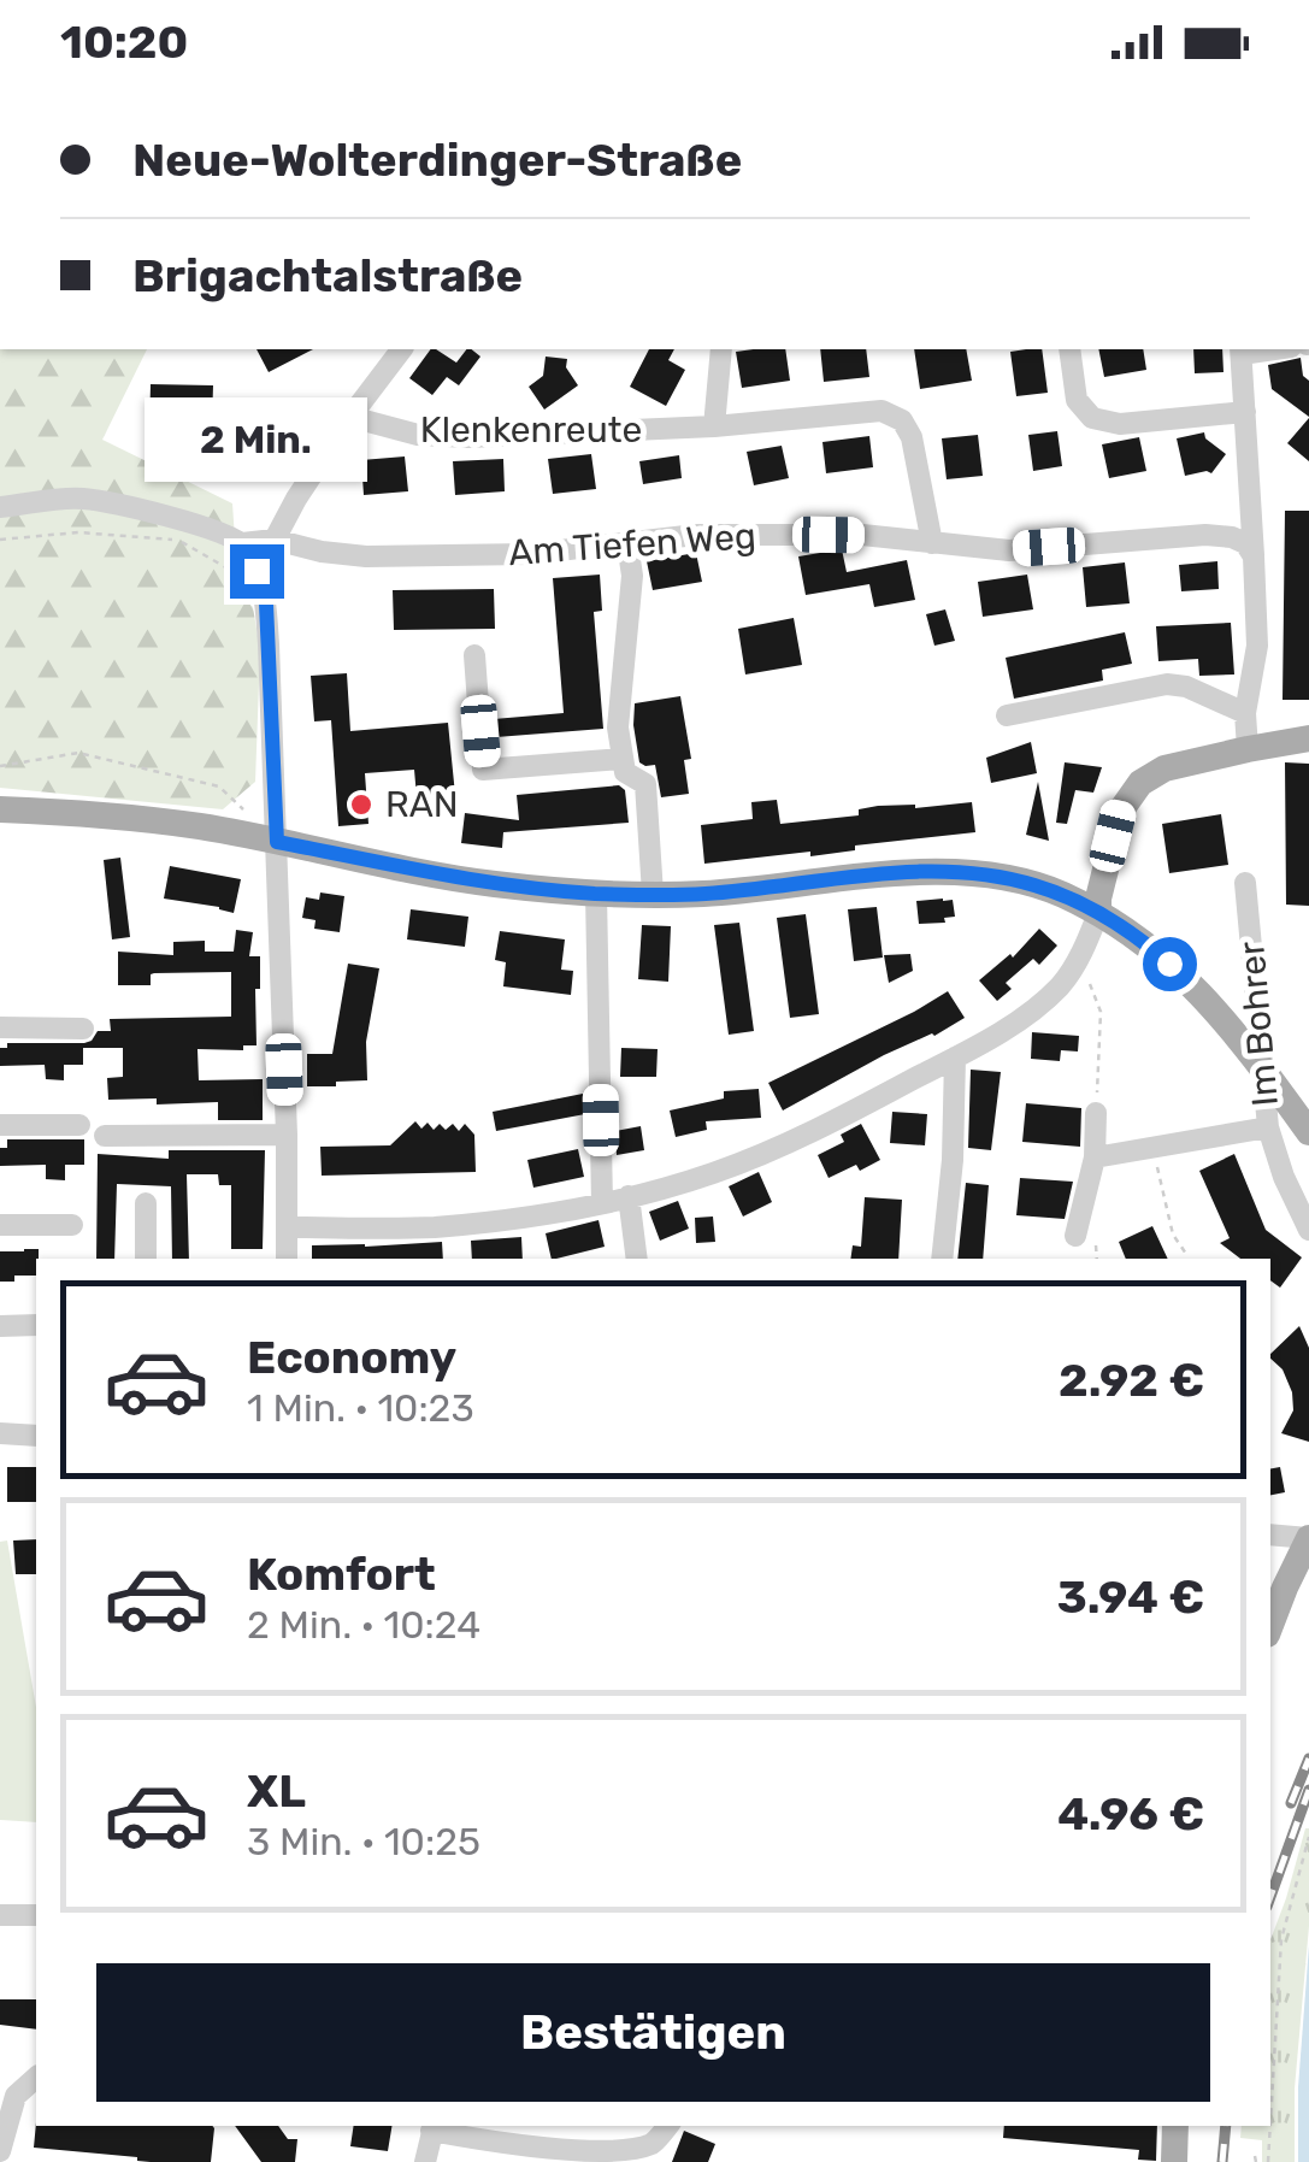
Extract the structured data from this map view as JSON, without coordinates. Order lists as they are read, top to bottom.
{
  "streets": {
    "street": ["Klenkenreute", "Am Tiefen Weg", "Im Bohrer"]
  },
  "crossings": [
    ["Klenkenreute", "Am Tiefen Weg"]
  ],
  "places": ["RAN"],
  "page": {
    "status": "10:20",
    "banner": ["Neue-Wolterdinger-Straße", "Brigachtalstraße"],
    "bubble": "2 Min.",
    "list": [
      {
        "name": "Economy",
        "note": "1 Min. · 10:23",
        "value": "2.92 €"
      },
      {
        "name": "Komfort",
        "note": "2 Min. · 10:24",
        "value": "3.94 €"
      },
      {
        "name": "XL",
        "note": "3 Min. · 10:25",
        "value": "4.96 €"
      }
    ],
    "buttons": "Bestätigen"
  }
}
